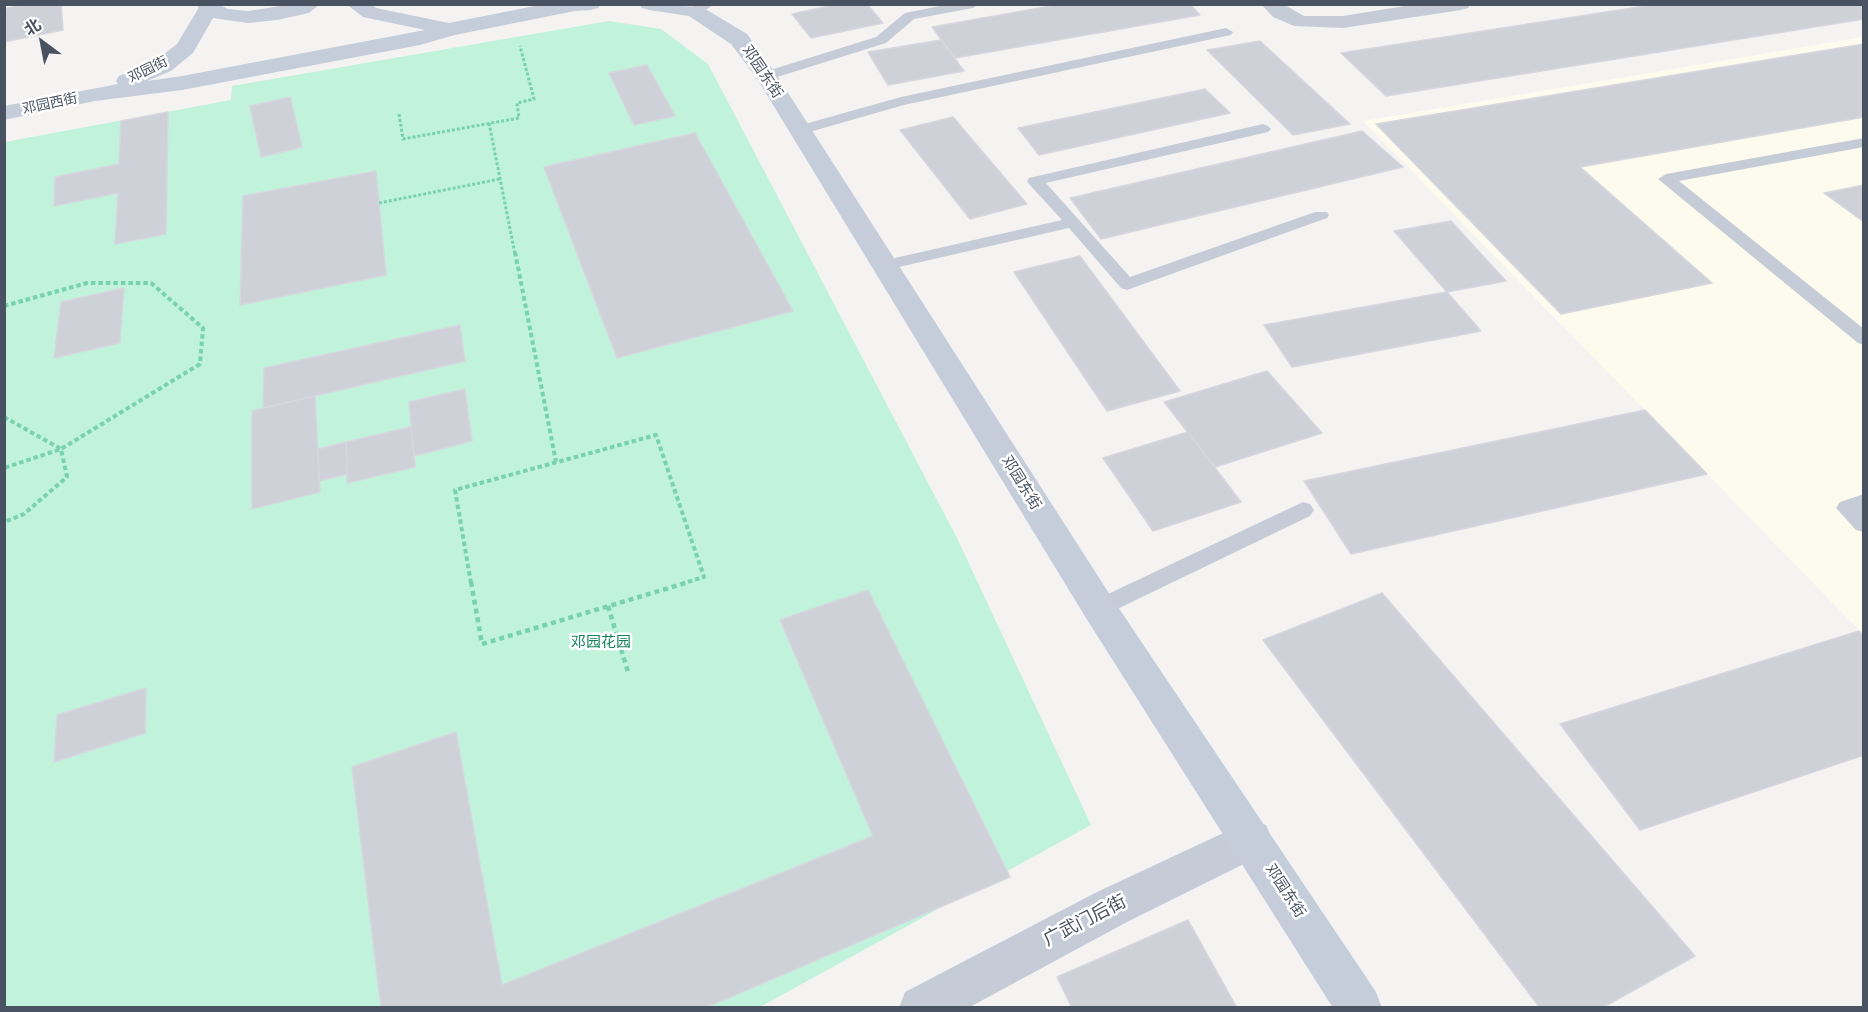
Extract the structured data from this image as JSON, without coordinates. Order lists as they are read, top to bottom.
{
  "streets": {
    "street": [
      "邓园街",
      "邓园东街",
      "邓园西街",
      "广武门后街"
    ]
  },
  "crossings": [
    ["邓园街", "邓园西街"],
    ["邓园东街", "广武门后街"]
  ],
  "parks": ["邓园花园"],
  "north": "top left"
}
